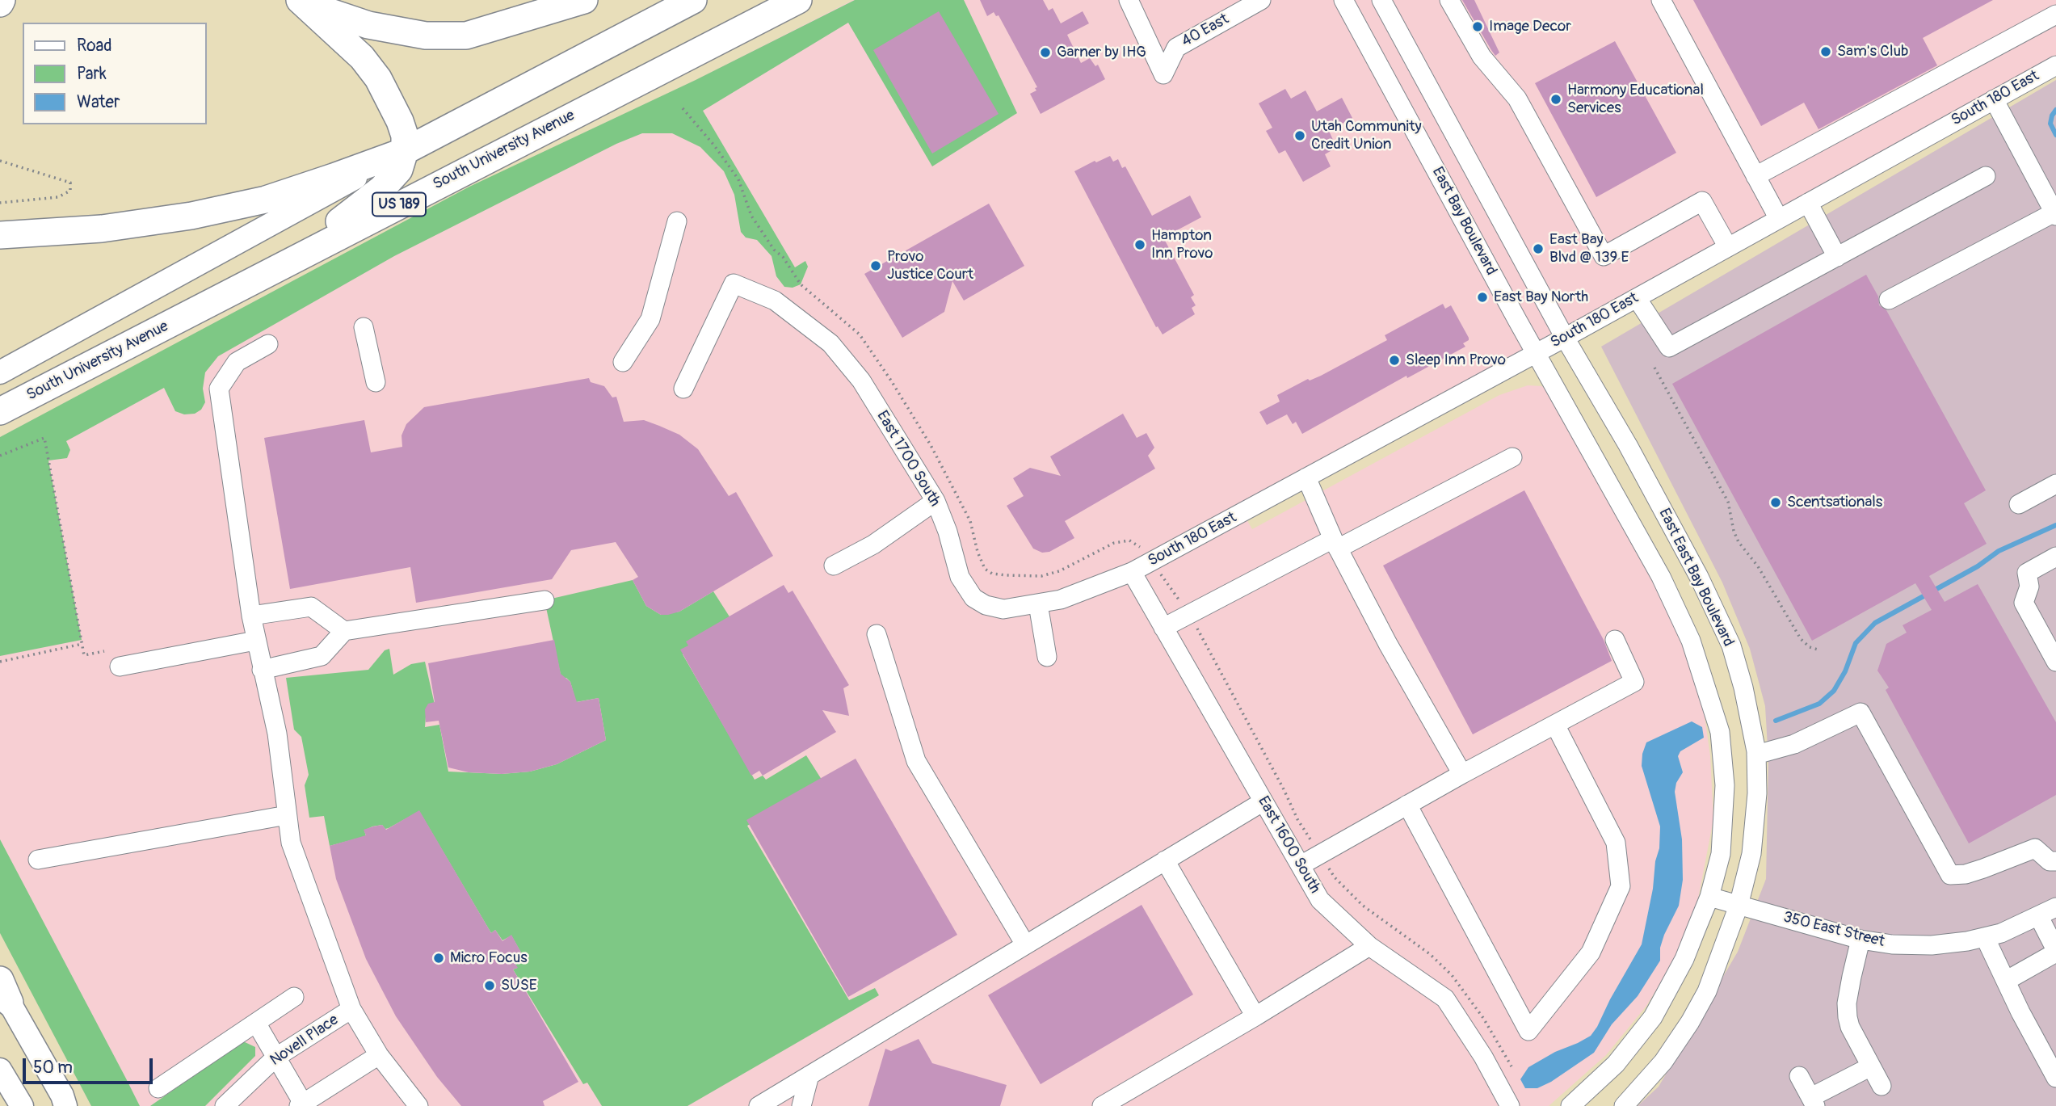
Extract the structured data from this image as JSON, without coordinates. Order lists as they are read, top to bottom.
{
  "streets": {
    "highway": ["South University Avenue", "US 189"],
    "street": [
      "40 East",
      "South 180 East",
      "East Bay Boulevard",
      "East 1700 South",
      "East East Bay Boulevard",
      "East 1600 South",
      "350 East Street",
      "Novell Place"
    ]
  },
  "crossings": [
    ["South 180 East", "East Bay Boulevard"],
    ["South 180 East", "East 1700 South"],
    ["South 180 East", "East East Bay Boulevard"],
    ["South 180 East", "East 1600 South"],
    ["East Bay Boulevard", "East East Bay Boulevard"],
    ["East 1700 South", "East 1600 South"],
    ["East East Bay Boulevard", "350 East Street"]
  ],
  "places": [
    "Image Decor",
    "Sam's Club",
    "Garner by IHG",
    "Harmony Educational Services",
    "Utah Community Credit Union",
    "Hampton Inn Provo",
    "East Bay Blvd @ 139 E",
    "Provo Justice Court",
    "East Bay North",
    "Sleep Inn Provo",
    "Scentsationals",
    "Micro Focus",
    "SUSE"
  ],
  "legend": ["Road", "Park", "Water"],
  "scale_bar": "50 m"
}
